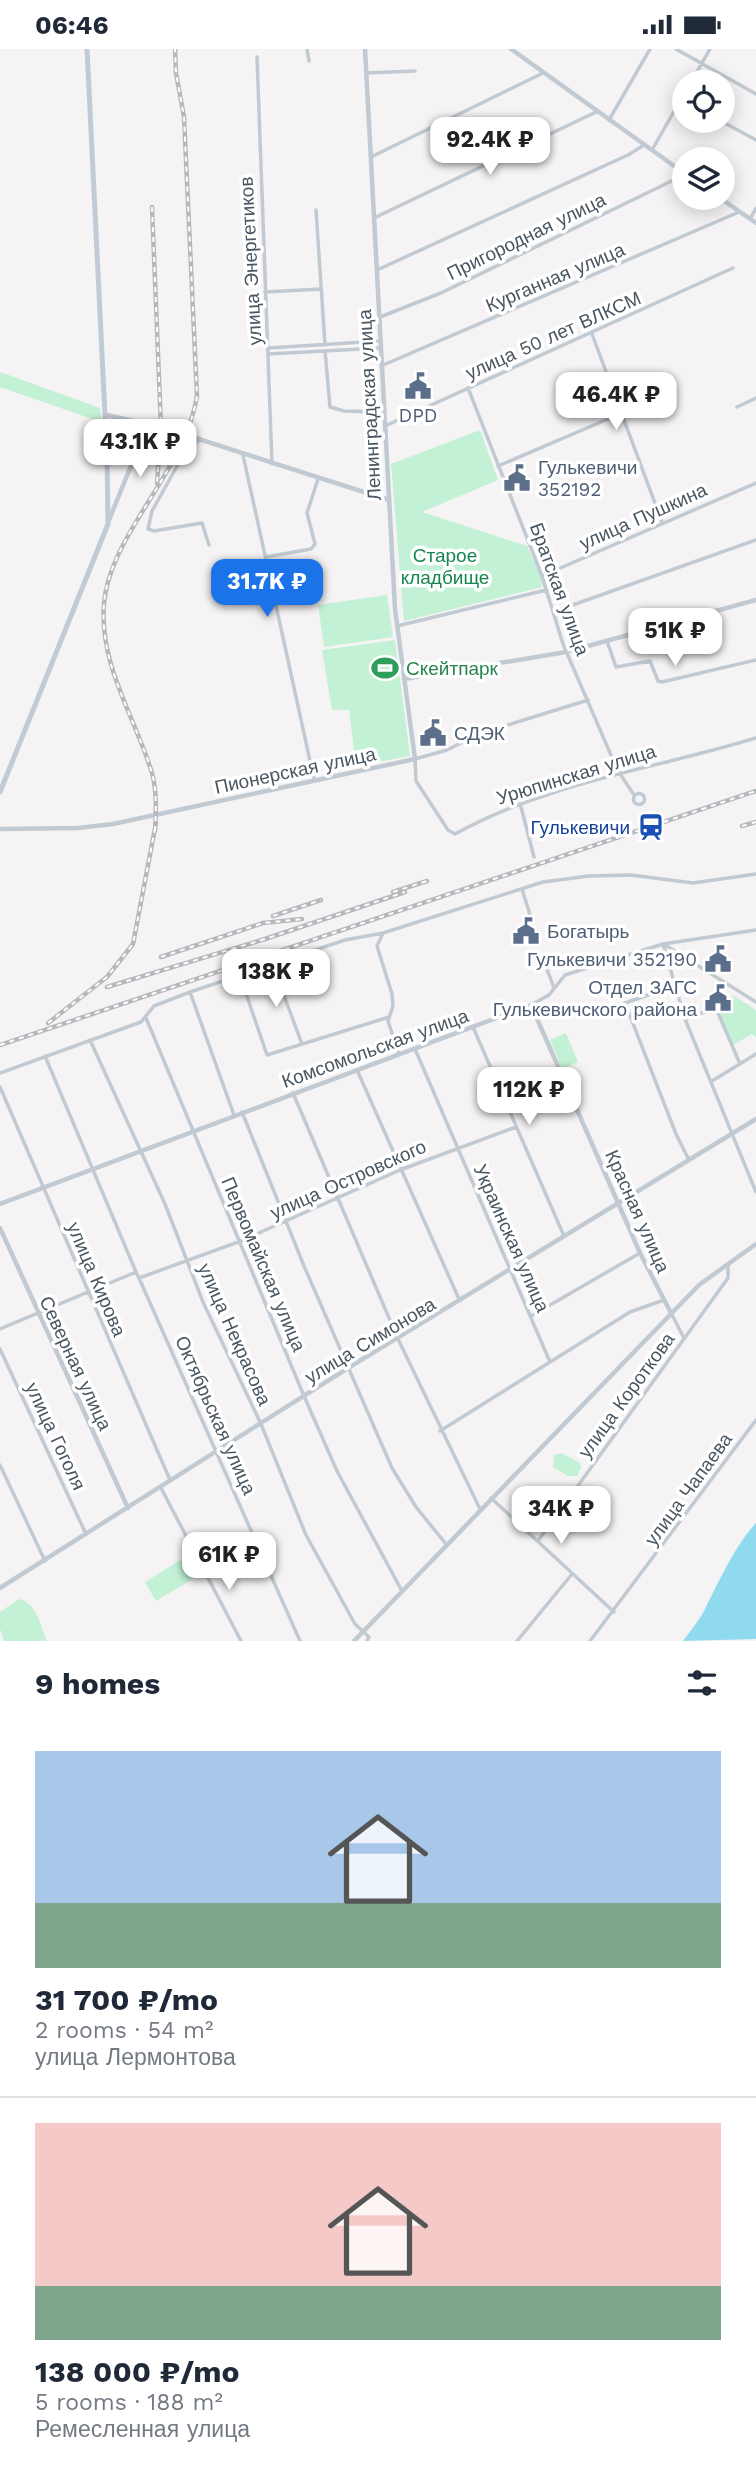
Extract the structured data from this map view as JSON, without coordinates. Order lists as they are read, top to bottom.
{
  "streets": {
    "street": [
      "Пригородная улица",
      "улица Энергетиков",
      "Курганная улица",
      "улица 50 лет ВЛКСМ",
      "Ленинградская улица",
      "улица Пушкина",
      "Братская улица",
      "Пионерская улица",
      "Урюпинская улица",
      "Комсомольская улица",
      "улица Островского",
      "Красная улица",
      "Украинская улица",
      "Первомайская улица",
      "улица Кирова",
      "улица Некрасова",
      "улица Симонова",
      "Северная улица",
      "улица Короткова",
      "Октябрьская улица",
      "улица Гоголя",
      "улица Чапаева"
    ]
  },
  "crossings": [
    ["Пригородная улица", "Ленинградская улица"],
    ["Курганная улица", "Ленинградская улица"],
    ["улица 50 лет ВЛКСМ", "Ленинградская улица"],
    ["улица 50 лет ВЛКСМ", "Братская улица"],
    ["Ленинградская улица", "Пионерская улица"],
    ["Ленинградская улица", "Урюпинская улица"],
    ["улица Пушкина", "Братская улица"],
    ["Братская улица", "Пионерская улица"],
    ["Братская улица", "Урюпинская улица"],
    ["Пионерская улица", "Урюпинская улица"],
    ["Комсомольская улица", "Красная улица"],
    ["Комсомольская улица", "Украинская улица"],
    ["Комсомольская улица", "Первомайская улица"],
    ["Комсомольская улица", "улица Кирова"],
    ["Комсомольская улица", "улица Некрасова"],
    ["улица Островского", "Украинская улица"],
    ["улица Островского", "Первомайская улица"],
    ["улица Островского", "улица Некрасова"],
    ["улица Островского", "Октябрьская улица"],
    ["Красная улица", "улица Симонова"],
    ["Красная улица", "улица Короткова"],
    ["Украинская улица", "улица Симонова"],
    ["Украинская улица", "улица Короткова"],
    ["Первомайская улица", "улица Симонова"],
    ["улица Кирова", "улица Симонова"],
    ["улица Некрасова", "улица Симонова"],
    ["улица Симонова", "Северная улица"],
    ["улица Симонова", "Октябрьская улица"],
    ["улица Симонова", "улица Гоголя"]
  ],
  "parks": ["Старое кладбище"],
  "places": {
    "public building": [
      "DPD",
      "Гулькевичи 352192",
      "СДЭК",
      "Богатырь",
      "Гулькевичи 352190",
      "Отдел ЗАГС Гулькевичского района"
    ],
    "sports": ["Скейтпарк"],
    "station": ["Гулькевичи"]
  },
  "page": {
    "status": "06:46",
    "price": [
      "92.4K ₽",
      "46.4K ₽",
      "43.1K ₽",
      "31.7K ₽",
      "51K ₽",
      "138K ₽",
      "112K ₽",
      "34K ₽",
      "61K ₽"
    ],
    "heading": "9 homes",
    "list": [
      {
        "name": "31 700 ₽/mo",
        "note": "2 rooms · 54 m² · улица Лермонтова"
      },
      {
        "name": "138 000 ₽/mo",
        "note": "5 rooms · 188 m² · Ремесленная улица"
      }
    ]
  }
}
